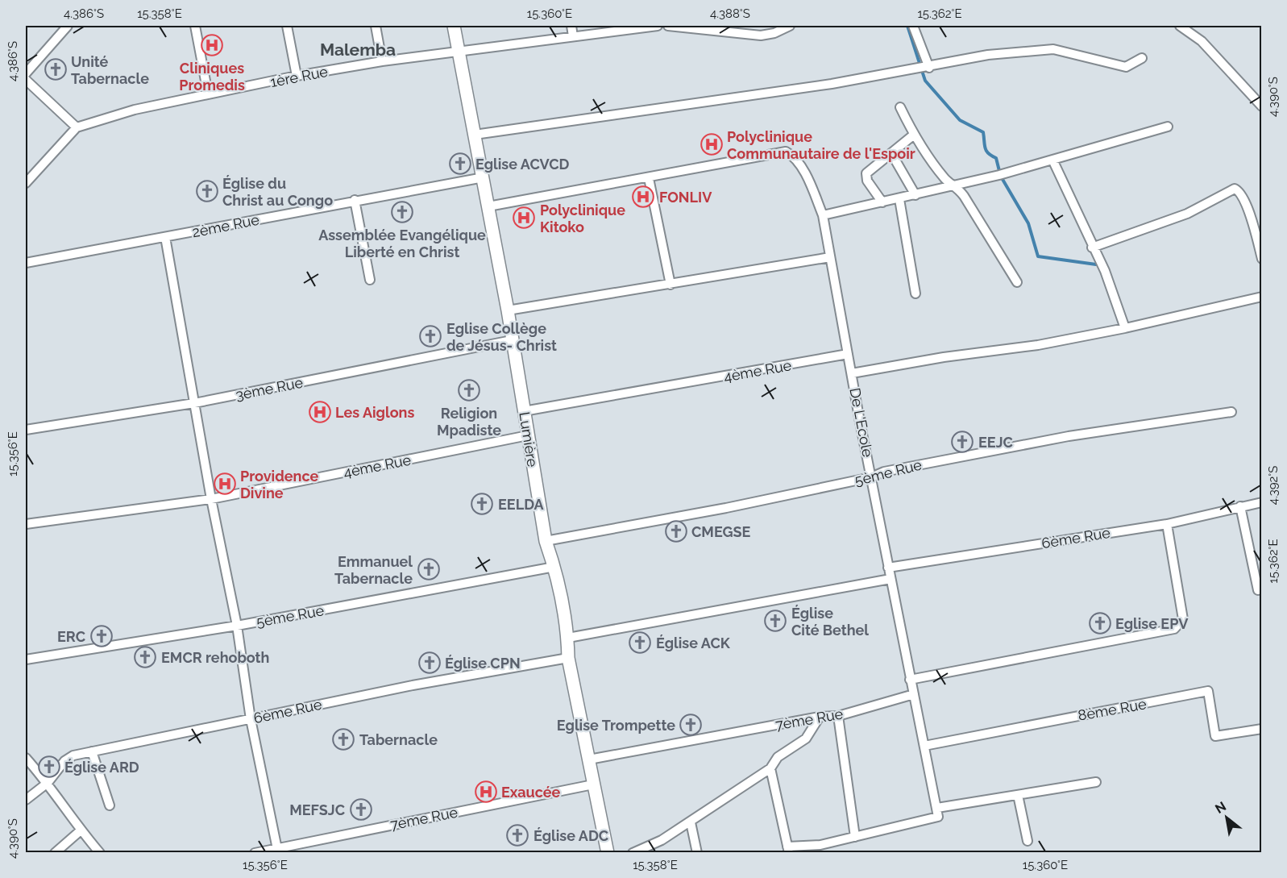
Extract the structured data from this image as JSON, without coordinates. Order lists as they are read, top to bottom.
{
  "streets": {
    "street": [
      "1ère Rue",
      "2ème Rue",
      "4ème Rue",
      "3ème Rue",
      "De L'Ecole",
      "Lumière",
      "5ème Rue",
      "6ème Rue",
      "8ème Rue",
      "7ème Rue"
    ]
  },
  "crossings": [
    ["1ère Rue", "Lumière"],
    ["2ème Rue", "Lumière"],
    ["4ème Rue", "De L'Ecole"],
    ["4ème Rue", "Lumière"],
    ["3ème Rue", "Lumière"],
    ["De L'Ecole", "5ème Rue"],
    ["De L'Ecole", "6ème Rue"],
    ["De L'Ecole", "8ème Rue"],
    ["De L'Ecole", "7ème Rue"],
    ["Lumière", "5ème Rue"],
    ["Lumière", "6ème Rue"],
    ["Lumière", "7ème Rue"]
  ],
  "districts": ["Malemba"],
  "places": {
    "hospital": [
      "Cliniques Promedis",
      "Polyclinique Communautaire de l'Espoir",
      "FONLIV",
      "Polyclinique Kitoko",
      "Les Aiglons",
      "Providence Divine",
      "Exaucée"
    ],
    "church": [
      "Unité Tabernacle",
      "Eglise ACVCD",
      "Église du Christ au Congo",
      "Assemblée Evangélique Liberté en Christ",
      "Eglise Collège de Jésus- Christ",
      "Religion Mpadiste",
      "EEJC",
      "EELDA",
      "CMEGSE",
      "Emmanuel Tabernacle",
      "Église Cité Bethel",
      "Eglise EPV",
      "ERC",
      "Église ACK",
      "EMCR rehoboth",
      "Église CPN",
      "Eglise Trompette",
      "Tabernacle",
      "Église ARD",
      "MEFSJC",
      "Église ADC"
    ]
  },
  "north": "top left",
  "coordinates": [
    "4.386°S",
    "15.358°E",
    "15.360°E",
    "4.388°S",
    "15.362°E",
    "4.390°S",
    "15.356°E",
    "4.392°S"
  ]
}
